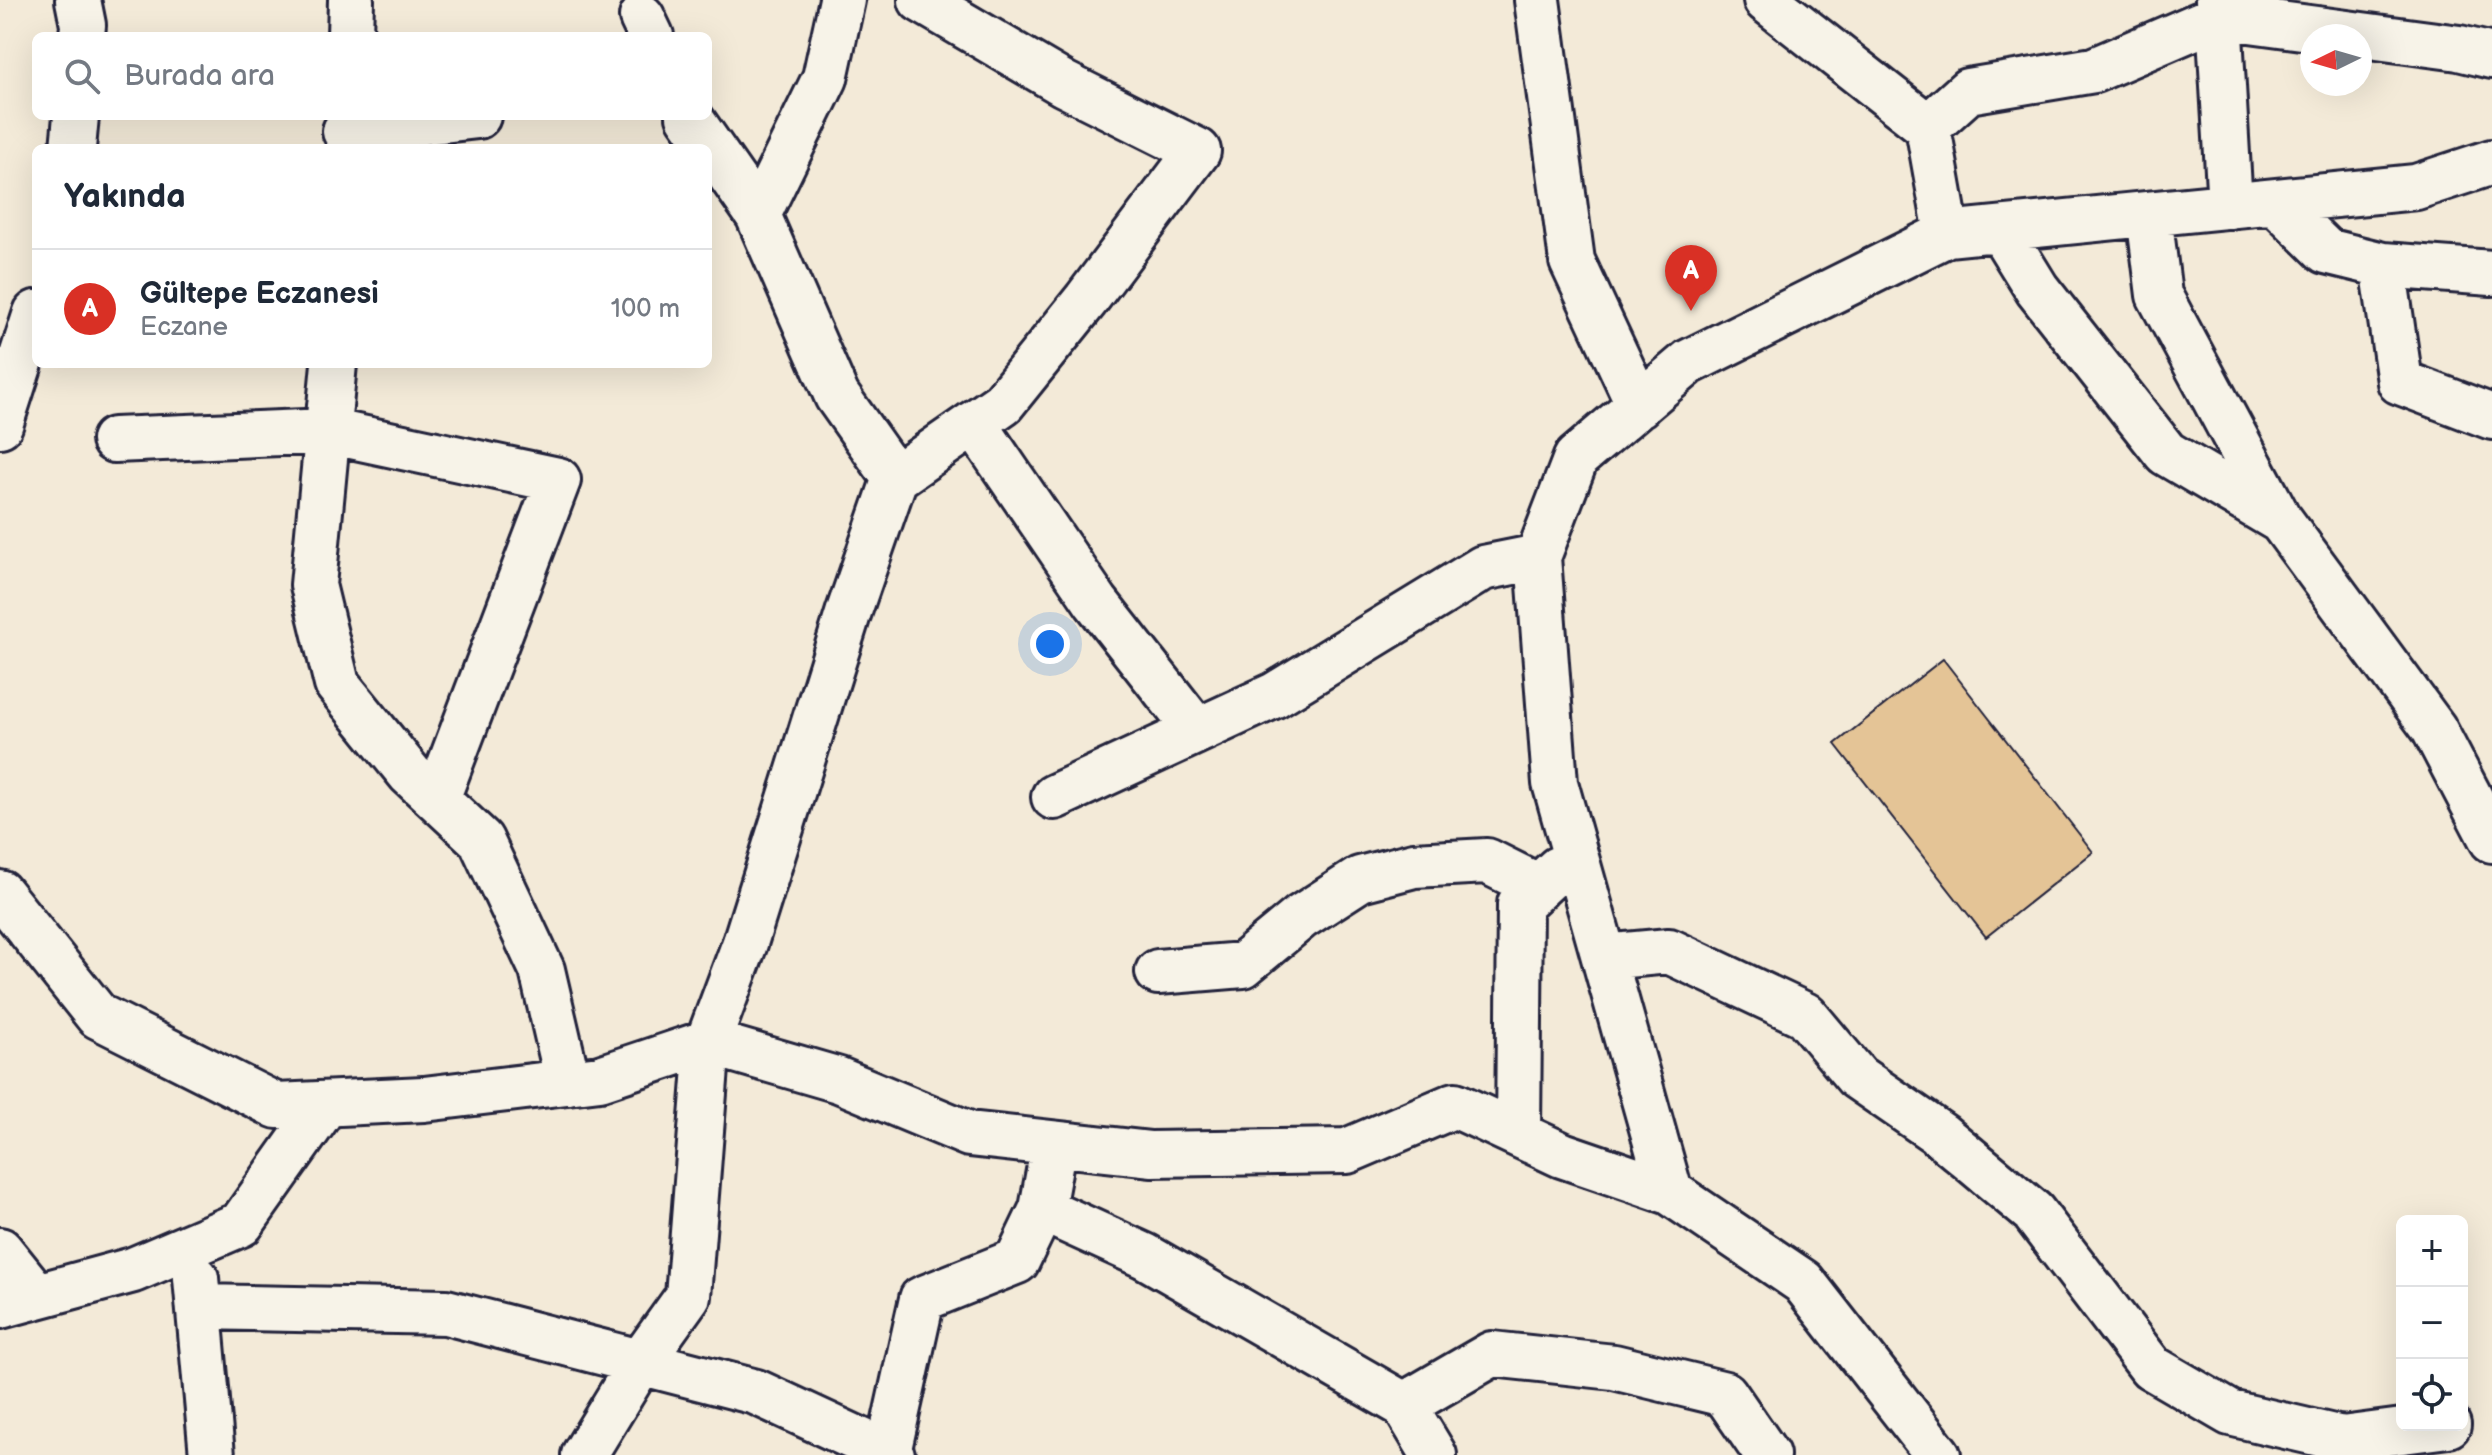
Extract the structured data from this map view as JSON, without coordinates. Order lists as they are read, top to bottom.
{
  "north": "left",
  "page": {
    "search": "Burada ara",
    "heading": "Yakında",
    "pins": "A",
    "list": [
      {
        "mark": "A",
        "name": "Gültepe Eczanesi",
        "note": "Eczane",
        "value": "100 m"
      }
    ],
    "map_buttons": ["+", "−"]
  }
}
